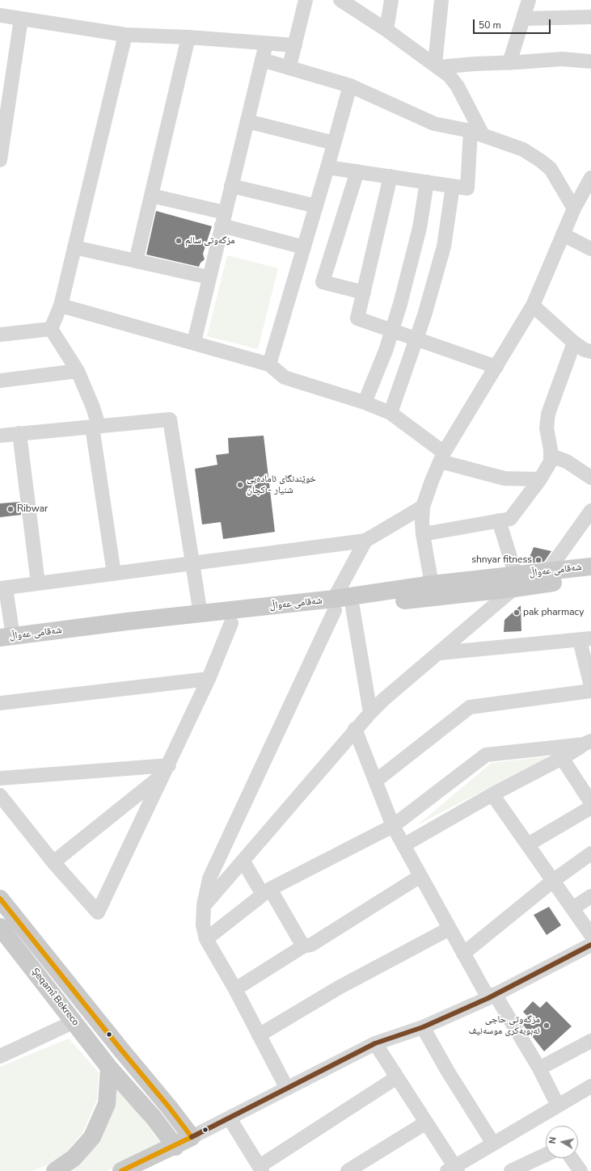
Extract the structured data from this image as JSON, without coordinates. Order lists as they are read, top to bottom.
{
  "streets": {
    "main road": ["شەقامی عەواڵ", "Şeqamî Bekreco"]
  },
  "places": [
    "مزگەوتی سالم",
    "خوێندنگای ئامادەیی شنیار - کچان",
    "Ribwar",
    "shnyar fitness",
    "pak pharmacy",
    "مزگەوتی حاجی ئەبوبەکری موسەنیف"
  ],
  "scale_bar": "50 m",
  "north": "left"
}
